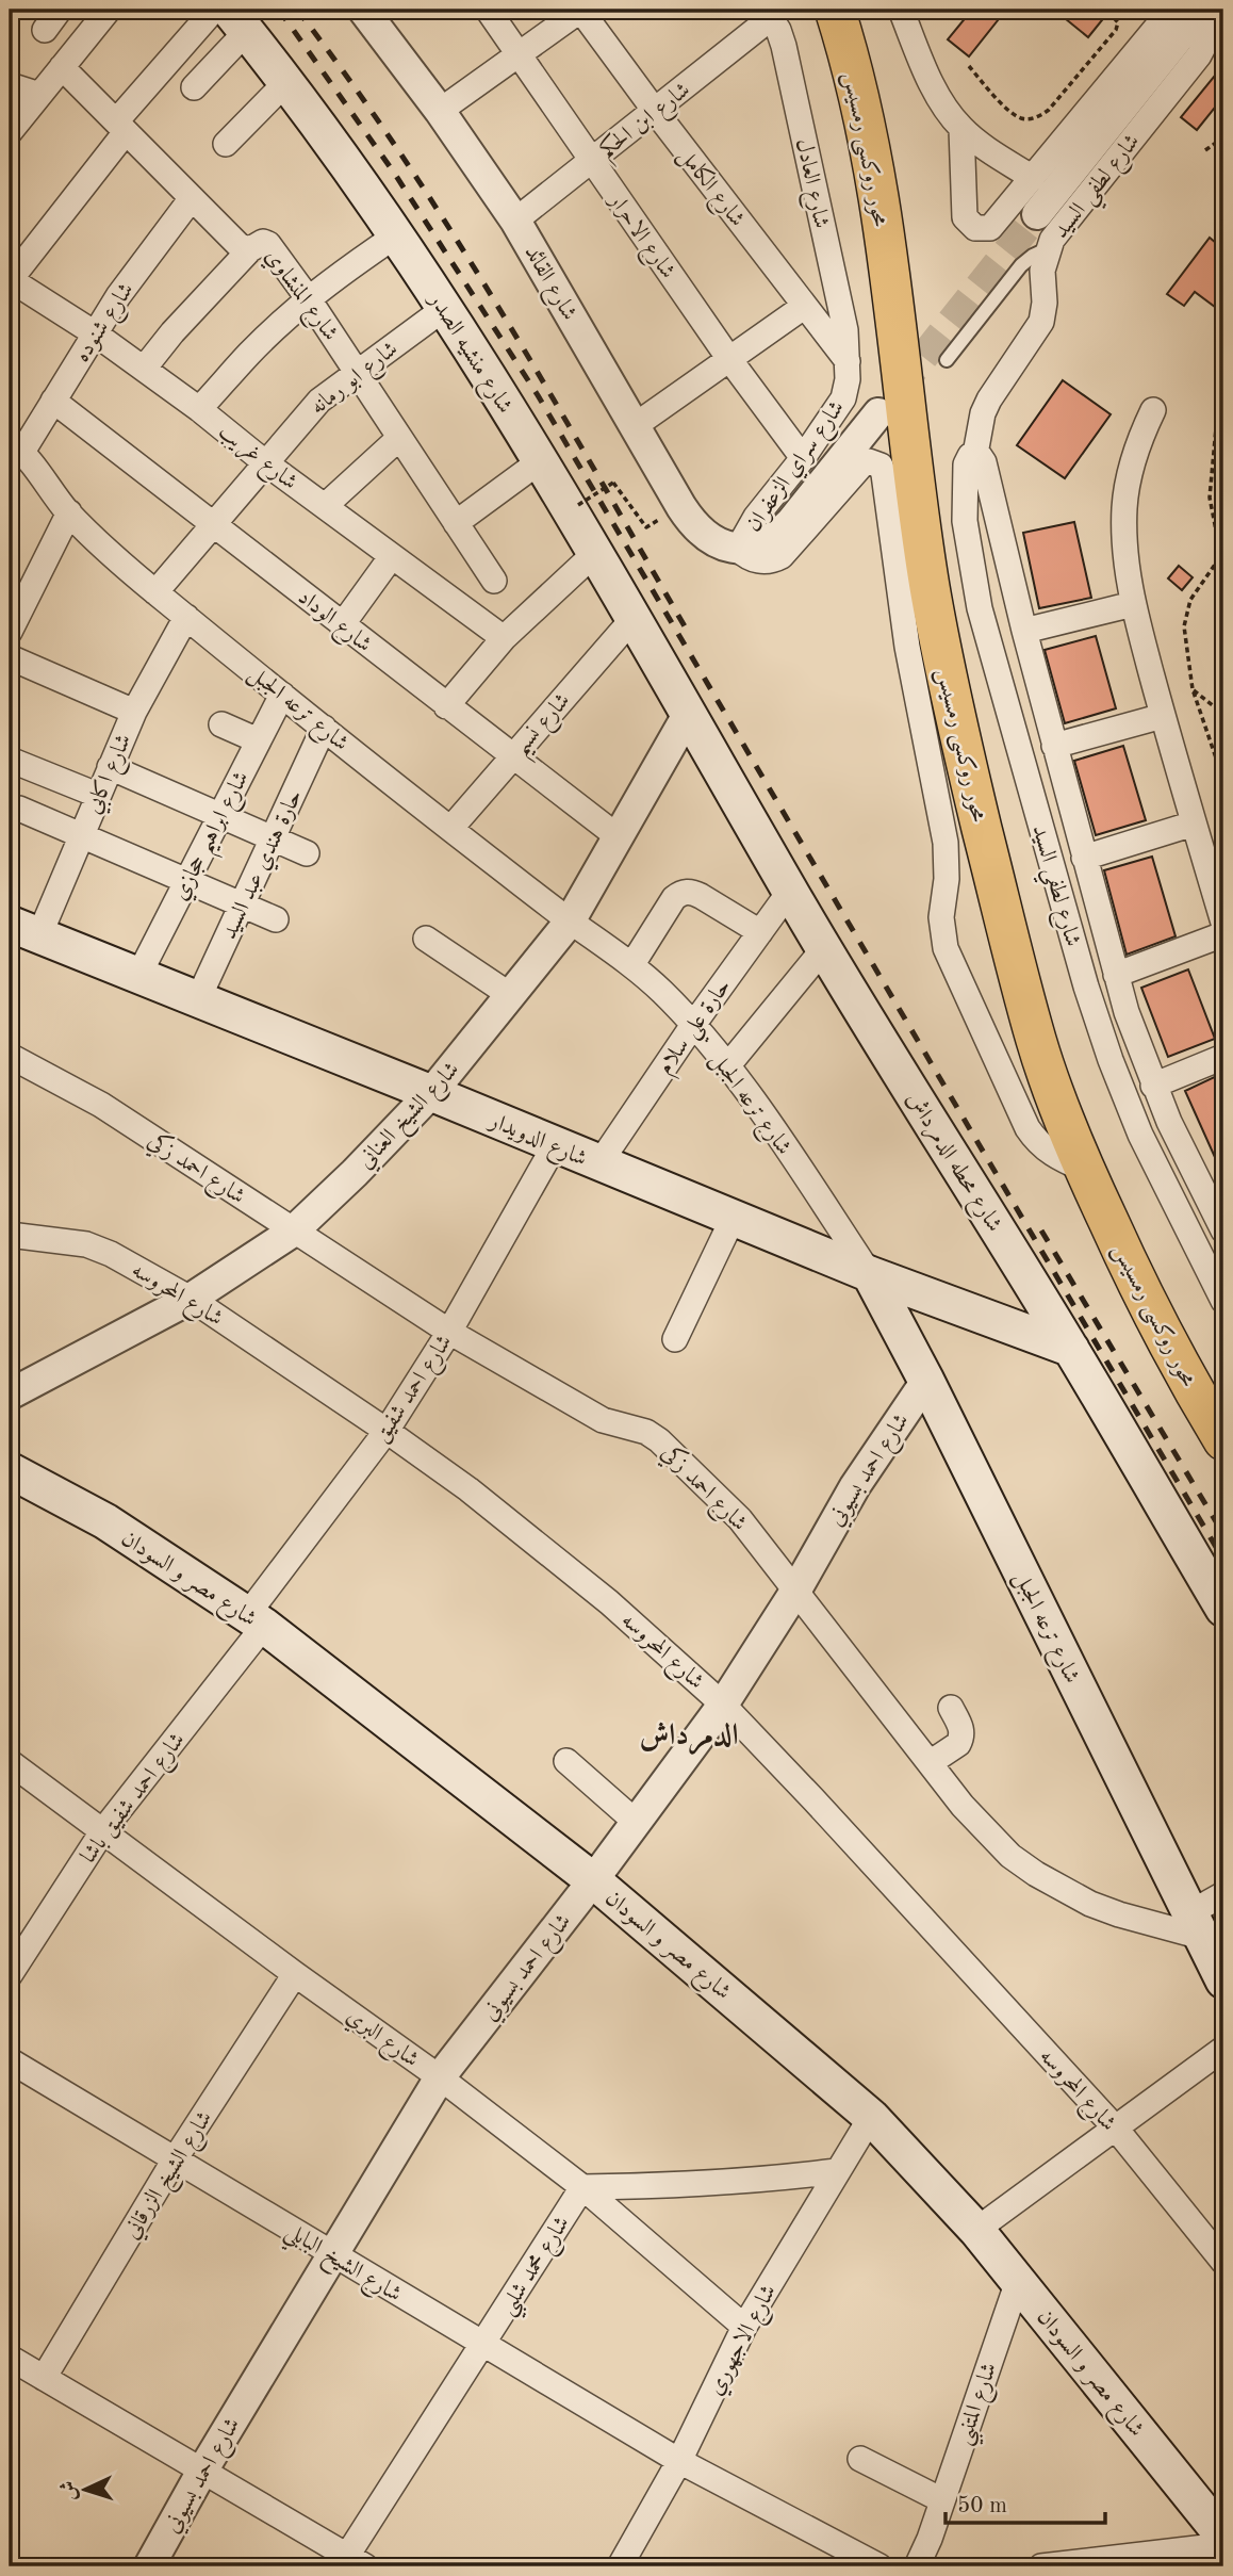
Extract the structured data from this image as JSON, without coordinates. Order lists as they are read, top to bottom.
{
  "streets": {
    "main road": [
      "محور روكسى رمسيس",
      "شارع منشيه الصدر",
      "شارع ترعه الجبل",
      "شارع الدويدار",
      "شارع محطه الدمرداش",
      "شارع مصر و السودان"
    ],
    "street": [
      "شارع ابن الحكم",
      "شارع العادل",
      "شارع لطفي السيد",
      "شارع الكامل",
      "شارع الاحرار",
      "شارع القائد",
      "شارع المنشاوي",
      "شارع شنوده",
      "شارع ابو رمانه",
      "شارع غريب",
      "شارع سراي الزعفران",
      "شارع الوداد",
      "شارع نسيم",
      "شارع اكابي",
      "شارع ابراهيم حجازي",
      "حارة هندي عبد السيد",
      "حارة علي سلام",
      "شارع الشيخ العناني",
      "شارع احمد زكي",
      "شارع المحروسه",
      "شارع احمد شفيق",
      "شارع احمد بسيوني",
      "شارع احمد شفيق باشا",
      "شارع البري",
      "شارع الشيخ الزرقاني",
      "شارع الشيخ البابلي",
      "شارع محمد شلبي",
      "شارع الاجهوري",
      "شارع المتنبي"
    ]
  },
  "crossings": [
    ["شارع ابن الحكم", "شارع العادل"],
    ["شارع ابن الحكم", "شارع الكامل"],
    ["شارع ابن الحكم", "شارع الاحرار"],
    ["شارع ابن الحكم", "شارع القائد"],
    ["شارع العادل", "شارع الكامل"],
    ["شارع العادل", "شارع سراي الزعفران"],
    ["شارع الكامل", "شارع سراي الزعفران"],
    ["شارع الاحرار", "شارع سراي الزعفران"],
    ["شارع القائد", "شارع سراي الزعفران"],
    ["شارع المنشاوي", "شارع شنوده"],
    ["شارع المنشاوي", "شارع ابو رمانه"],
    ["شارع شنوده", "شارع غريب"],
    ["شارع شنوده", "شارع الوداد"],
    ["شارع شنوده", "شارع ترعه الجبل"],
    ["شارع منشيه الصدر", "شارع ابو رمانه"],
    ["شارع منشيه الصدر", "شارع نسيم"],
    ["شارع منشيه الصدر", "شارع الشيخ العناني"],
    ["شارع منشيه الصدر", "شارع محطه الدمرداش"],
    ["شارع ابو رمانه", "شارع غريب"],
    ["شارع ابو رمانه", "شارع الوداد"],
    ["شارع ابو رمانه", "شارع ترعه الجبل"],
    ["شارع الوداد", "شارع نسيم"],
    ["شارع الوداد", "شارع الشيخ العناني"],
    ["شارع ترعه الجبل", "شارع نسيم"],
    ["شارع ترعه الجبل", "شارع اكابي"],
    ["شارع ترعه الجبل", "شارع ابراهيم حجازي"],
    ["شارع ترعه الجبل", "حارة هندي عبد السيد"],
    ["شارع ترعه الجبل", "حارة علي سلام"],
    ["شارع ترعه الجبل", "شارع الشيخ العناني"],
    ["شارع ترعه الجبل", "شارع الدويدار"],
    ["شارع ترعه الجبل", "شارع احمد زكي"],
    ["شارع ترعه الجبل", "شارع احمد بسيوني"],
    ["شارع اكابي", "شارع الدويدار"],
    ["شارع ابراهيم حجازي", "شارع الدويدار"],
    ["حارة هندي عبد السيد", "شارع الدويدار"],
    ["حارة علي سلام", "شارع الدويدار"],
    ["حارة علي سلام", "شارع محطه الدمرداش"],
    ["شارع الشيخ العناني", "شارع الدويدار"],
    ["شارع الشيخ العناني", "شارع محطه الدمرداش"],
    ["شارع الشيخ العناني", "شارع احمد زكي"],
    ["شارع الشيخ العناني", "شارع المحروسه"],
    ["شارع الدويدار", "شارع محطه الدمرداش"],
    ["شارع الدويدار", "شارع احمد شفيق"],
    ["شارع احمد زكي", "شارع احمد شفيق"],
    ["شارع احمد زكي", "شارع احمد بسيوني"],
    ["شارع المحروسه", "شارع احمد شفيق"],
    ["شارع المحروسه", "شارع احمد بسيوني"],
    ["شارع احمد شفيق", "شارع مصر و السودان"],
    ["شارع احمد شفيق", "شارع احمد شفيق باشا"],
    ["شارع احمد بسيوني", "شارع مصر و السودان"],
    ["شارع احمد بسيوني", "شارع البري"],
    ["شارع احمد بسيوني", "شارع الشيخ البابلي"],
    ["شارع مصر و السودان", "شارع احمد شفيق باشا"],
    ["شارع مصر و السودان", "شارع الاجهوري"],
    ["شارع مصر و السودان", "شارع المتنبي"],
    ["شارع احمد شفيق باشا", "شارع البري"],
    ["شارع البري", "شارع الشيخ الزرقاني"],
    ["شارع البري", "شارع محمد شلبي"],
    ["شارع البري", "شارع الاجهوري"],
    ["شارع الشيخ الزرقاني", "شارع الشيخ البابلي"],
    ["شارع الشيخ البابلي", "شارع محمد شلبي"],
    ["شارع الشيخ البابلي", "شارع الاجهوري"]
  ],
  "districts": ["الدمرداش"],
  "scale_bar": "50 m",
  "north": "left"
}
